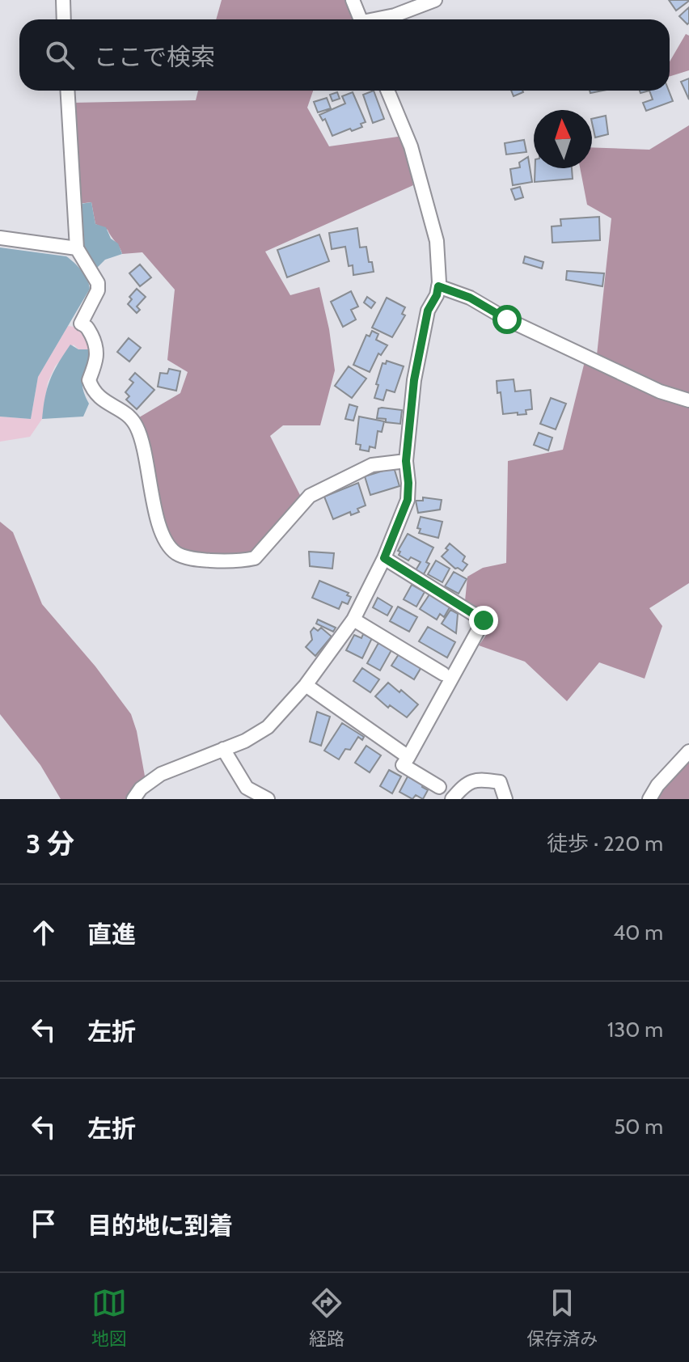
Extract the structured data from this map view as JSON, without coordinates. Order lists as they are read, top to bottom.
{
  "north": "top",
  "page": {
    "search": "ここで検索",
    "heading": ["3 分", "徒歩 · 220 m"],
    "list": [
      ["直進", "40 m"],
      ["左折", "130 m"],
      ["左折", "50 m"],
      "目的地に到着"
    ],
    "nav": ["地図", "経路", "保存済み"]
  }
}
